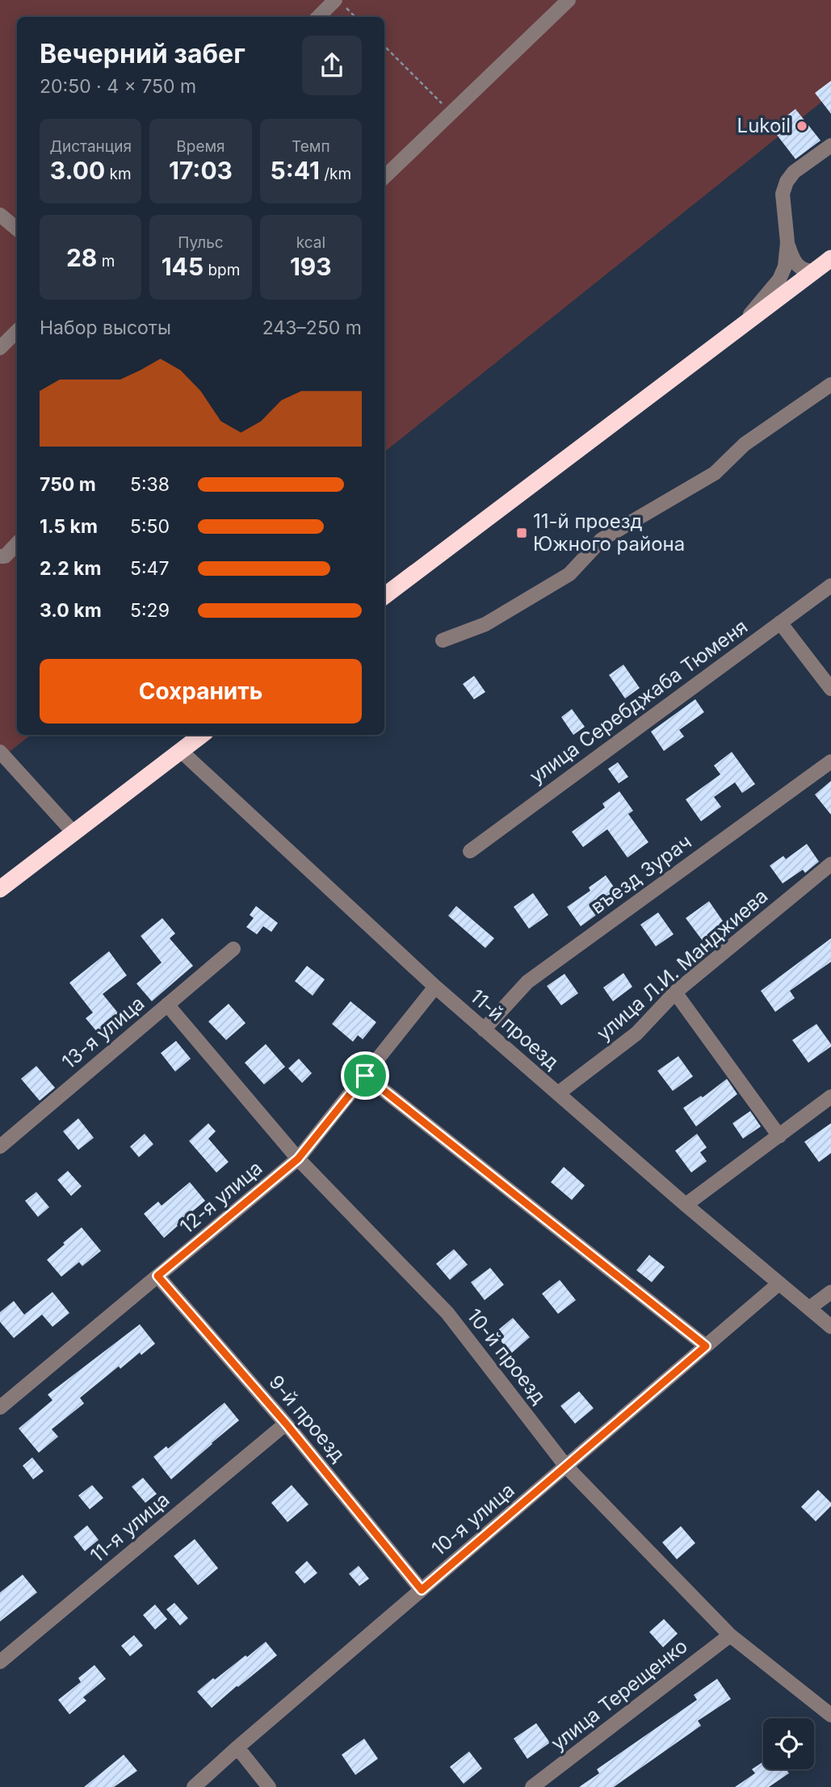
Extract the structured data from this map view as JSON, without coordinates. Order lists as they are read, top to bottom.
{
  "streets": {
    "street": [
      "улица Серебджаба Тюменя",
      "въезд Зурач",
      "улица Л.И. Манджиева",
      "11-й проезд",
      "13-я улица",
      "12-я улица",
      "10-й проезд",
      "9-й проезд",
      "10-я улица",
      "11-я улица",
      "улица Терещенко"
    ]
  },
  "crossings": [
    ["въезд Зурач", "11-й проезд"],
    ["улица Л.И. Манджиева", "11-й проезд"],
    ["11-й проезд", "12-я улица"],
    ["11-й проезд", "10-я улица"],
    ["13-я улица", "10-й проезд"],
    ["12-я улица", "10-й проезд"],
    ["12-я улица", "9-й проезд"],
    ["10-й проезд", "10-я улица"],
    ["10-й проезд", "улица Терещенко"],
    ["9-й проезд", "10-я улица"],
    ["9-й проезд", "11-я улица"]
  ],
  "places": {
    "other": ["Lukoil"],
    "transit": ["11-й проезд Южного района"]
  },
  "page": {
    "heading": ["Вечерний забег", "20:50 · 4 × 750 m"],
    "stats": [
      ["Дистанция", "3.00 km"],
      ["Время", "17:03"],
      ["Темп", "5:41 /km"],
      ["28 m"],
      ["Пульс", "145 bpm"],
      ["kcal", "193"]
    ],
    "chart": ["Набор высоты", "243–250 m"],
    "list": [
      {
        "name": "750 m",
        "note": "5:38"
      },
      {
        "name": "1.5 km",
        "note": "5:50"
      },
      {
        "name": "2.2 km",
        "note": "5:47"
      },
      {
        "name": "3.0 km",
        "note": "5:29"
      }
    ],
    "buttons": "Сохранить"
  }
}
